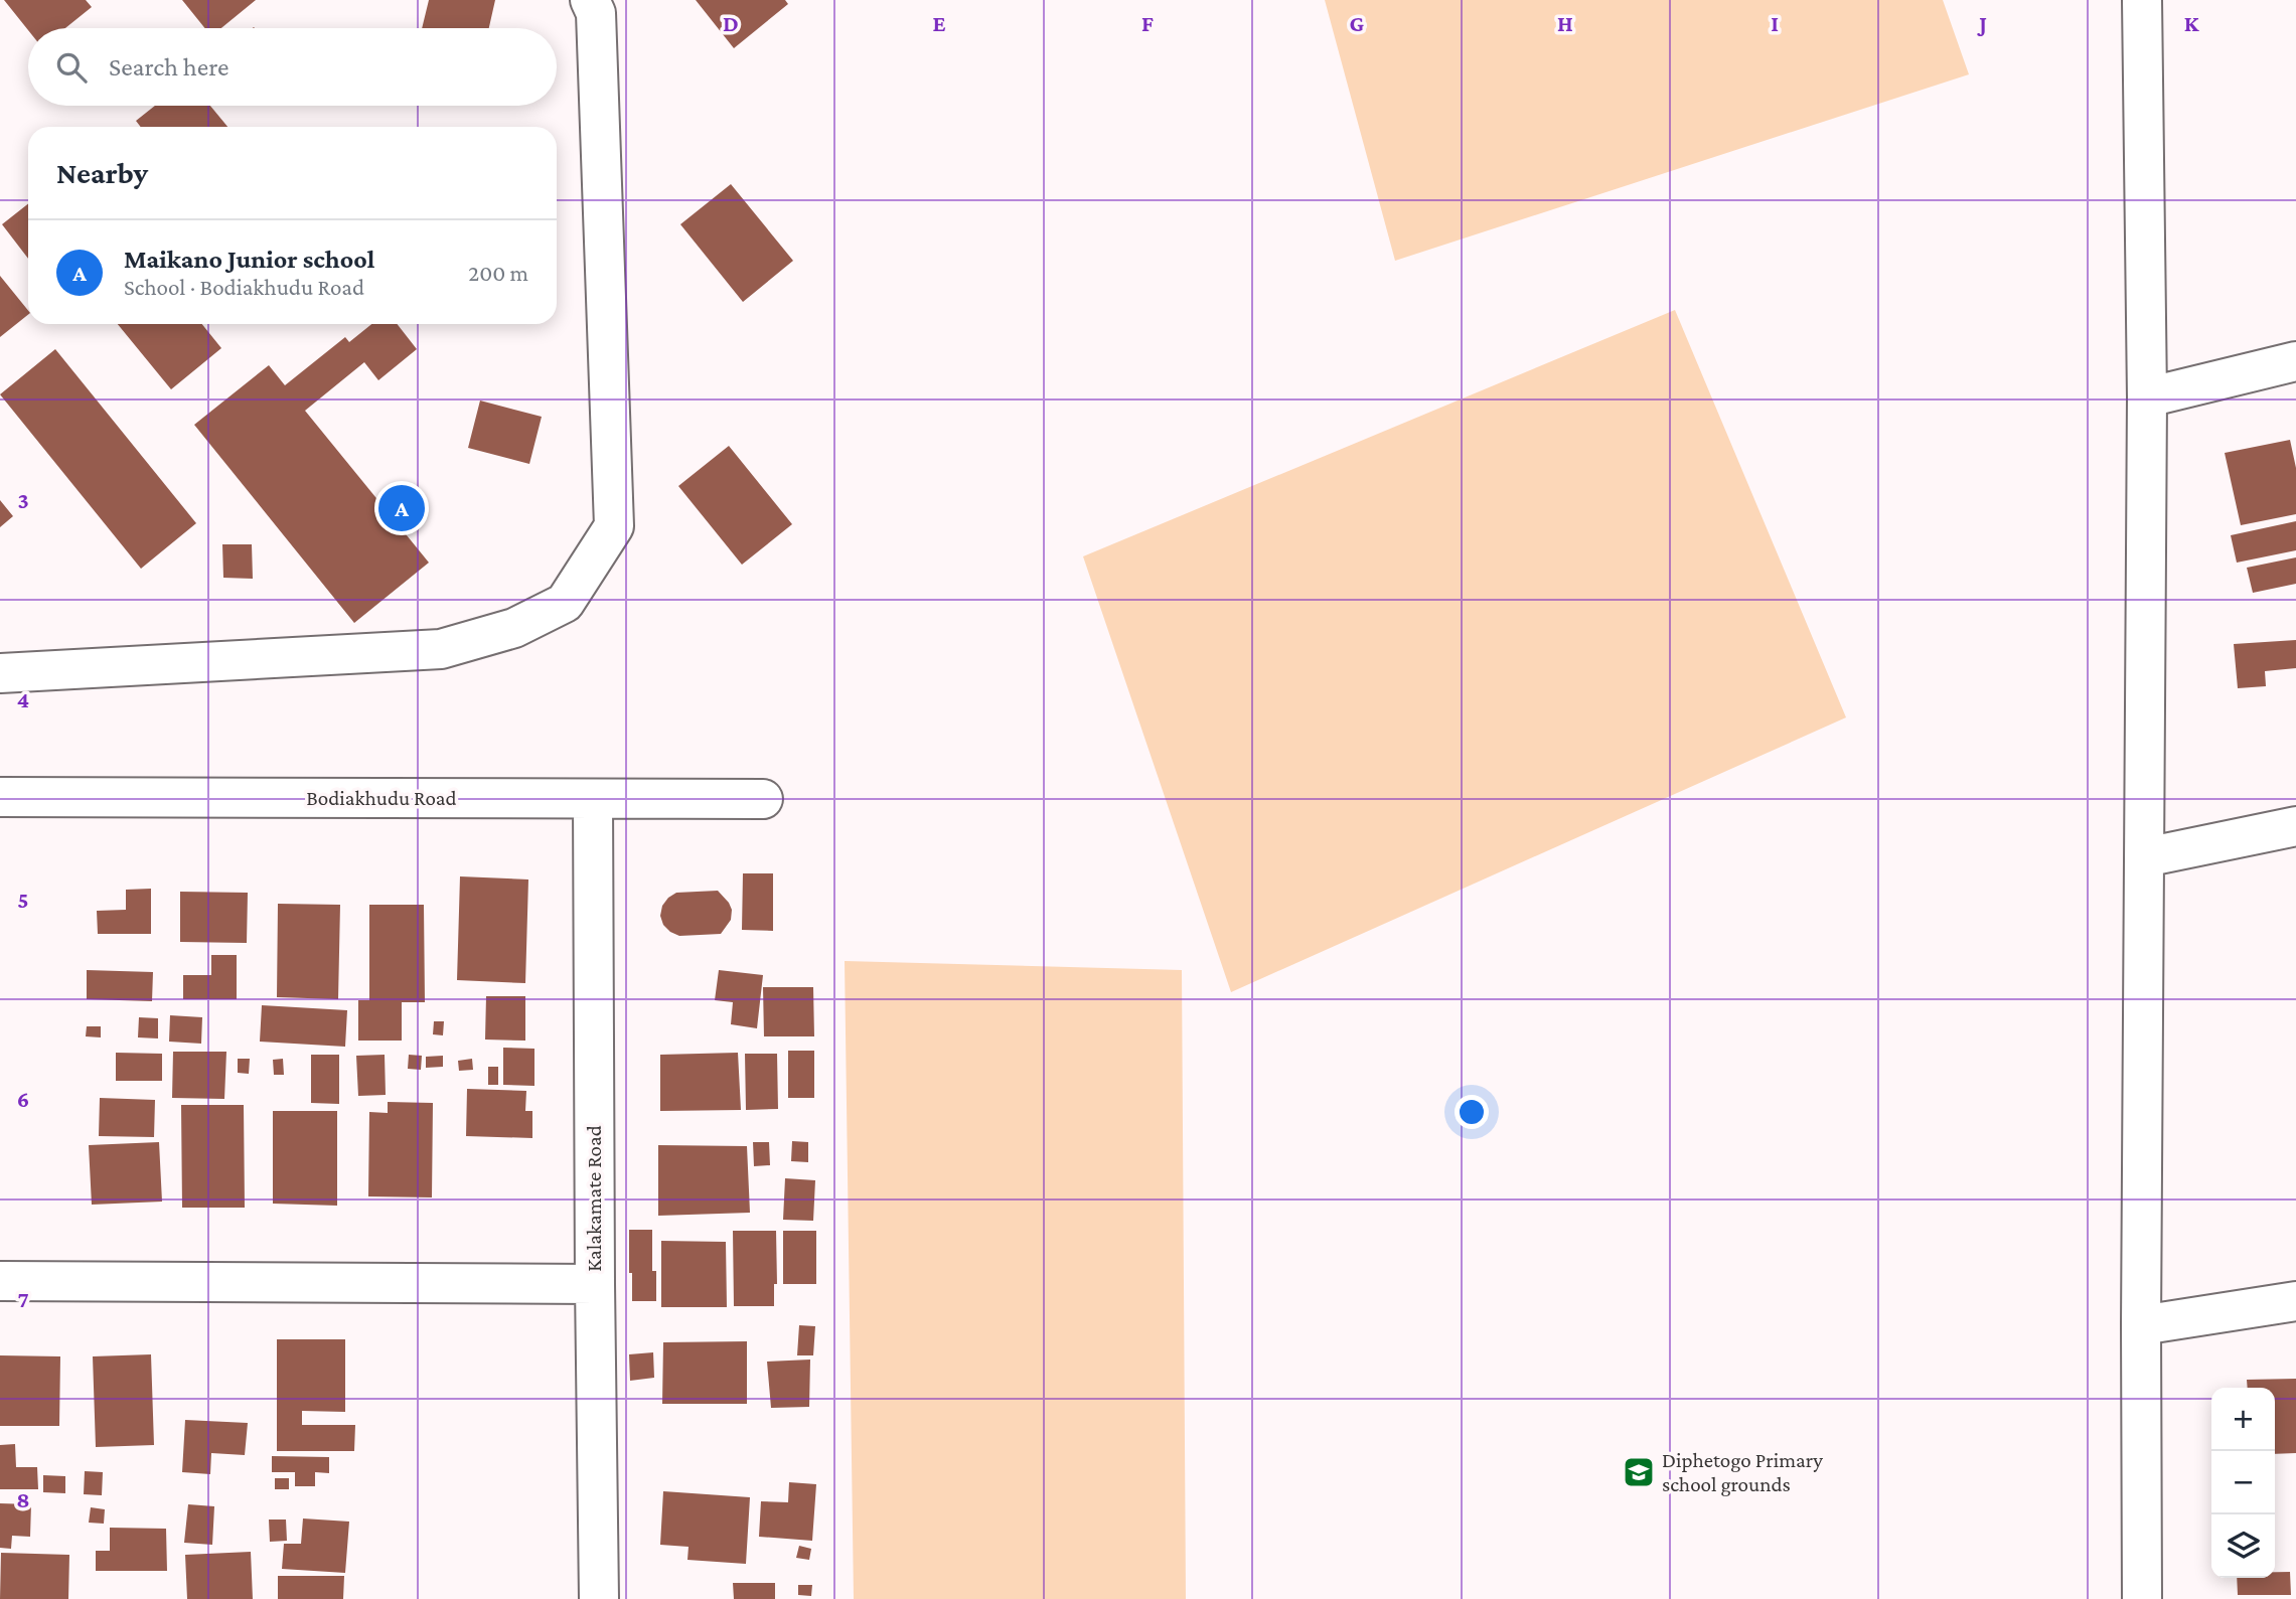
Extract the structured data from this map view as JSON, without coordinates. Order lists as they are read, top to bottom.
{
  "streets": {
    "street": ["Bodiakhudu Road", "Kalakamate Road"]
  },
  "crossings": [
    ["Bodiakhudu Road", "Kalakamate Road"]
  ],
  "places": {
    "school or university": ["Diphetogo Primary school grounds"]
  },
  "page": {
    "search": "Search here",
    "heading": "Nearby",
    "list": [
      {
        "mark": "A",
        "name": "Maikano Junior school",
        "note": "School · Bodiakhudu Road",
        "value": "200 m"
      }
    ],
    "pins": "A",
    "map_buttons": ["+", "−"]
  },
  "grid": {
    "columns": [
      "D",
      "E",
      "F",
      "G",
      "H",
      "I",
      "J",
      "K"
    ],
    "rows": [
      "3",
      "4",
      "5",
      "6",
      "7",
      "8"
    ]
  }
}
